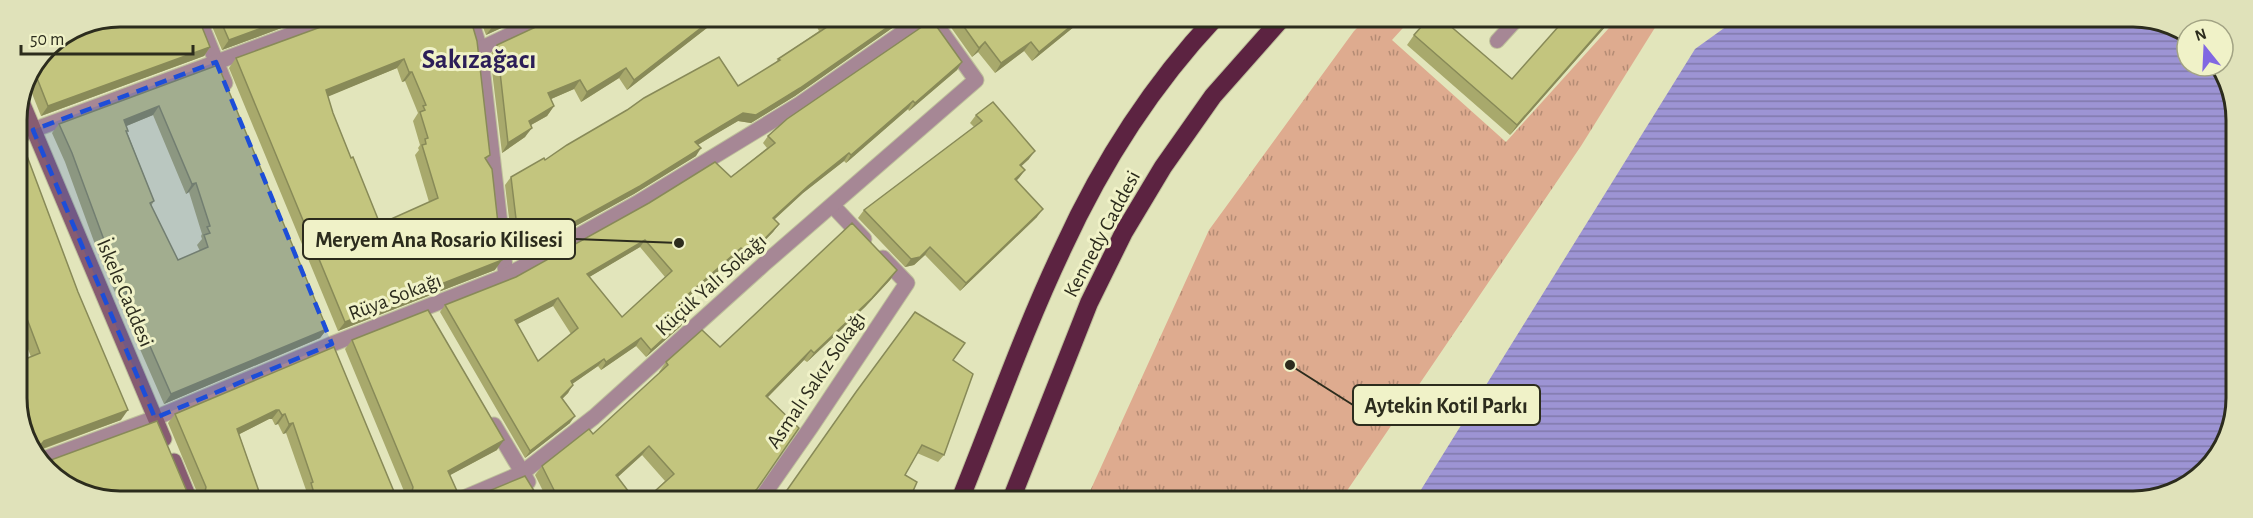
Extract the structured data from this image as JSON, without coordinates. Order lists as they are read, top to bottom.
{
  "streets": {
    "highway": ["Kennedy Caddesi"],
    "street": [
      "Küçük Yalı Sokağı",
      "İskele Caddesi",
      "Rüya Sokağı",
      "Asmalı Sakız Sokağı"
    ]
  },
  "crossings": [
    ["Küçük Yalı Sokağı", "Asmalı Sakız Sokağı"],
    ["İskele Caddesi", "Rüya Sokağı"]
  ],
  "districts": ["Sakızağacı"],
  "places": ["Meryem Ana Rosario Kilisesi", "Aytekin Kotil Parkı"],
  "scale_bar": "50 m",
  "north": "top"
}
